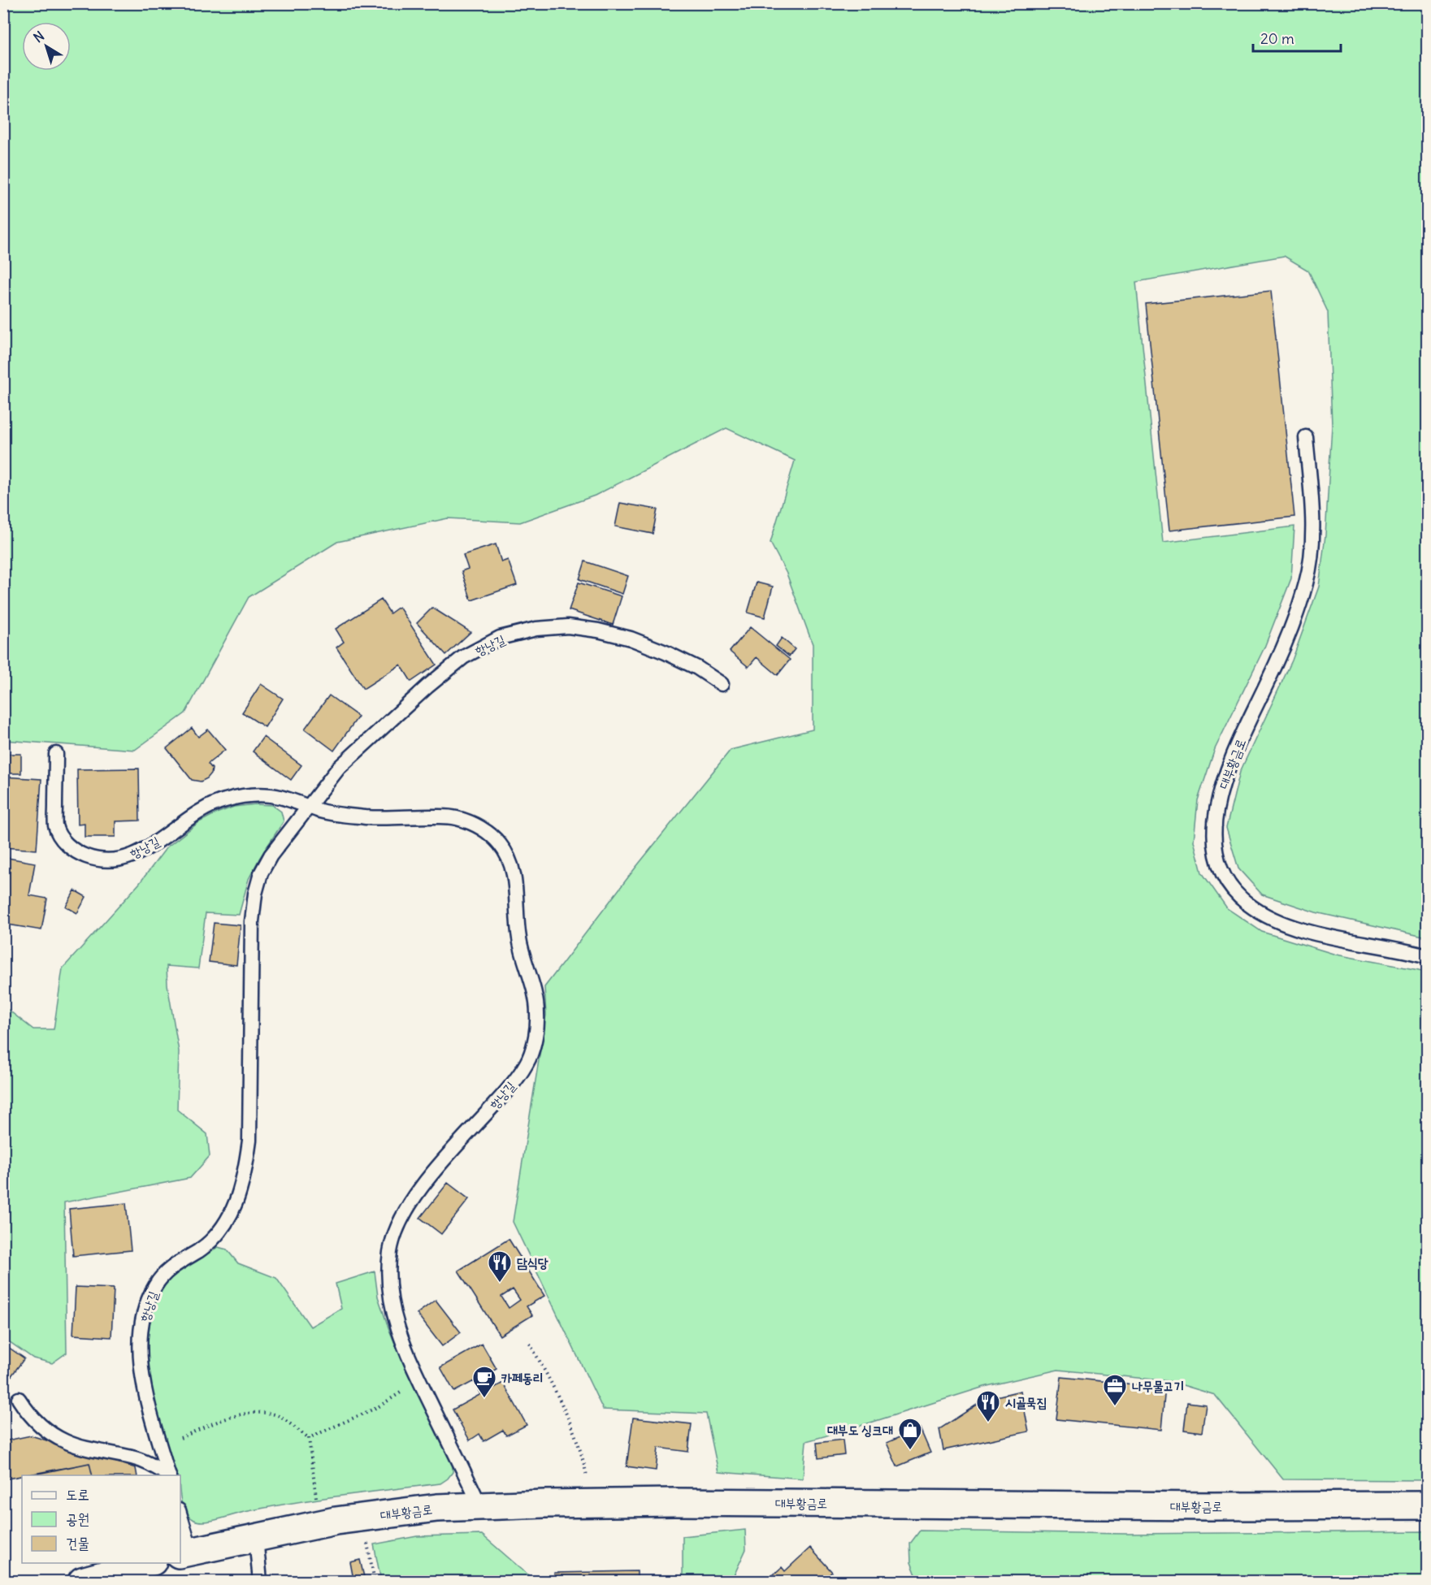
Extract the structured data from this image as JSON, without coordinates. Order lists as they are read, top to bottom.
{
  "streets": {
    "main road": ["대부황금로"],
    "lane": ["항낭길"]
  },
  "crossings": [
    ["항낭길", "대부황금로"]
  ],
  "places": {
    "restaurant": ["담식당", "시골묵집"],
    "cafe": ["카페동리"],
    "office": ["나무물고기"],
    "shop": ["대부도 싱크대"]
  },
  "legend": ["도로", "공원", "건물"],
  "scale_bar": "20 m",
  "north": "top left"
}
